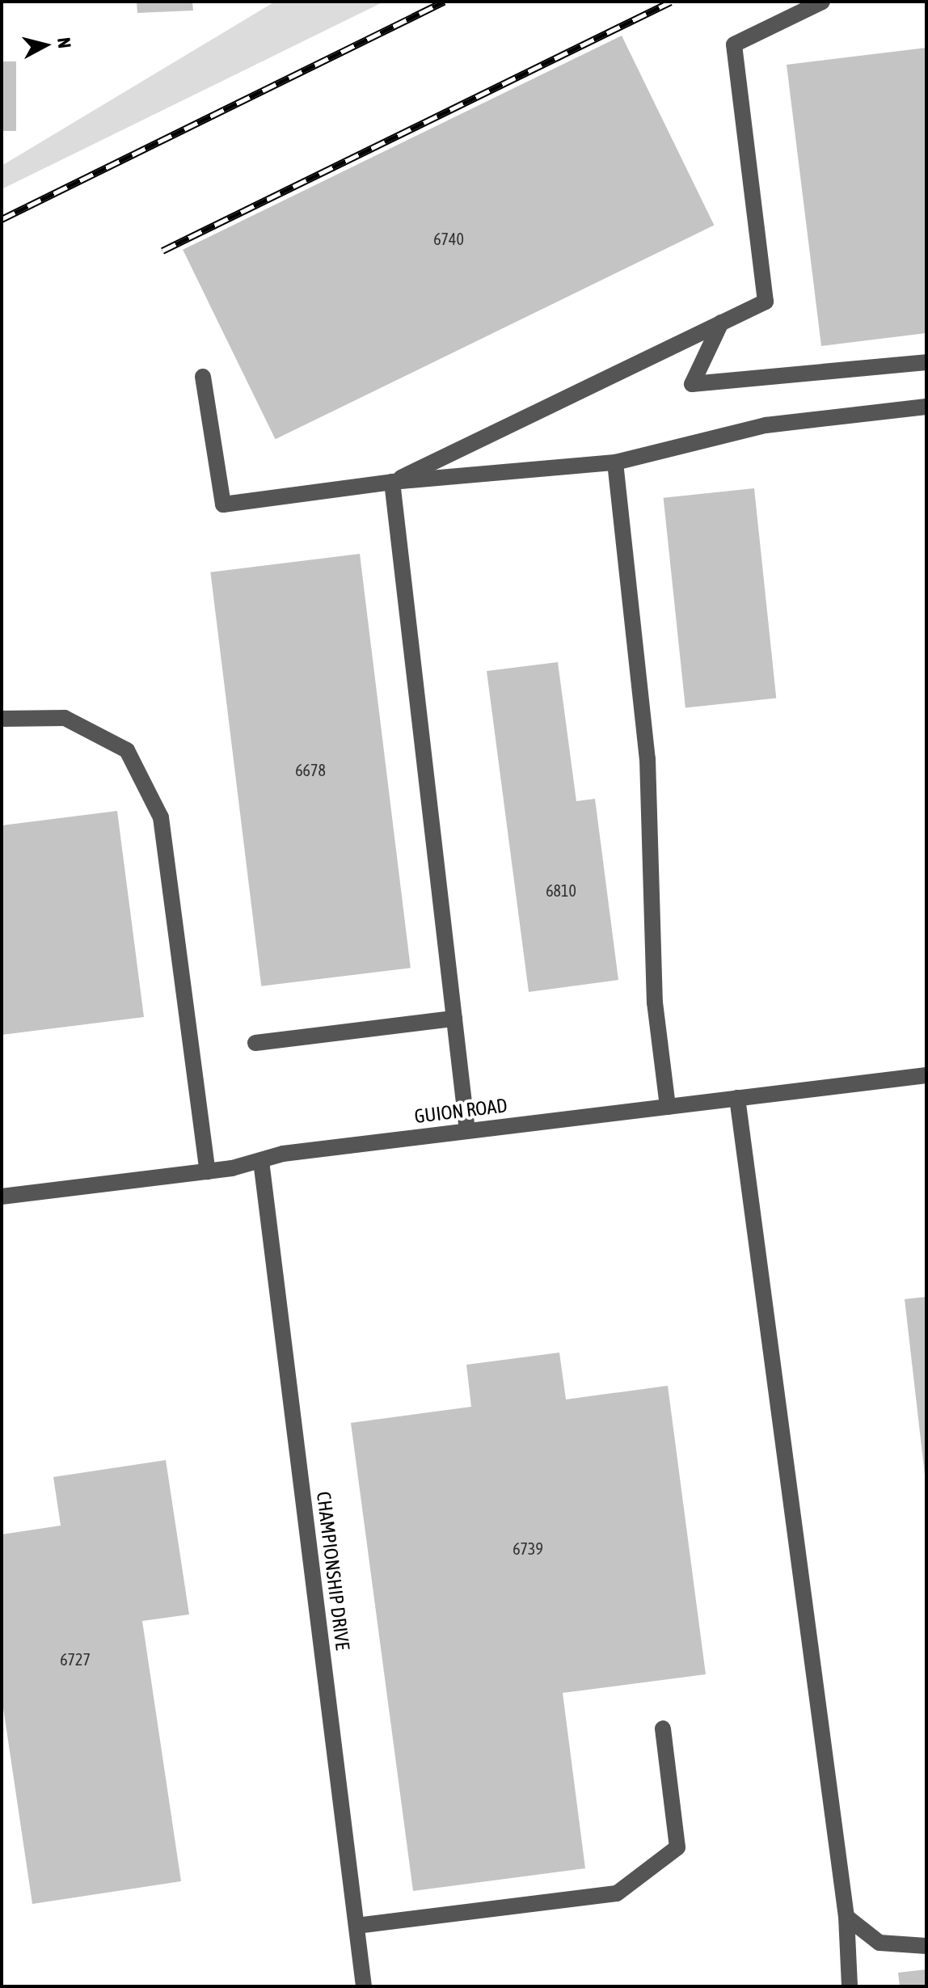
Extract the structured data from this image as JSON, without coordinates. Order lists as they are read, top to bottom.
{
  "streets": {
    "street": ["GUION ROAD", "CHAMPIONSHIP DRIVE"]
  },
  "crossings": [
    ["GUION ROAD", "CHAMPIONSHIP DRIVE"]
  ],
  "house_numbers": [
    "6740",
    "6678",
    "6810",
    "6739",
    "6727"
  ],
  "north": "right"
}
